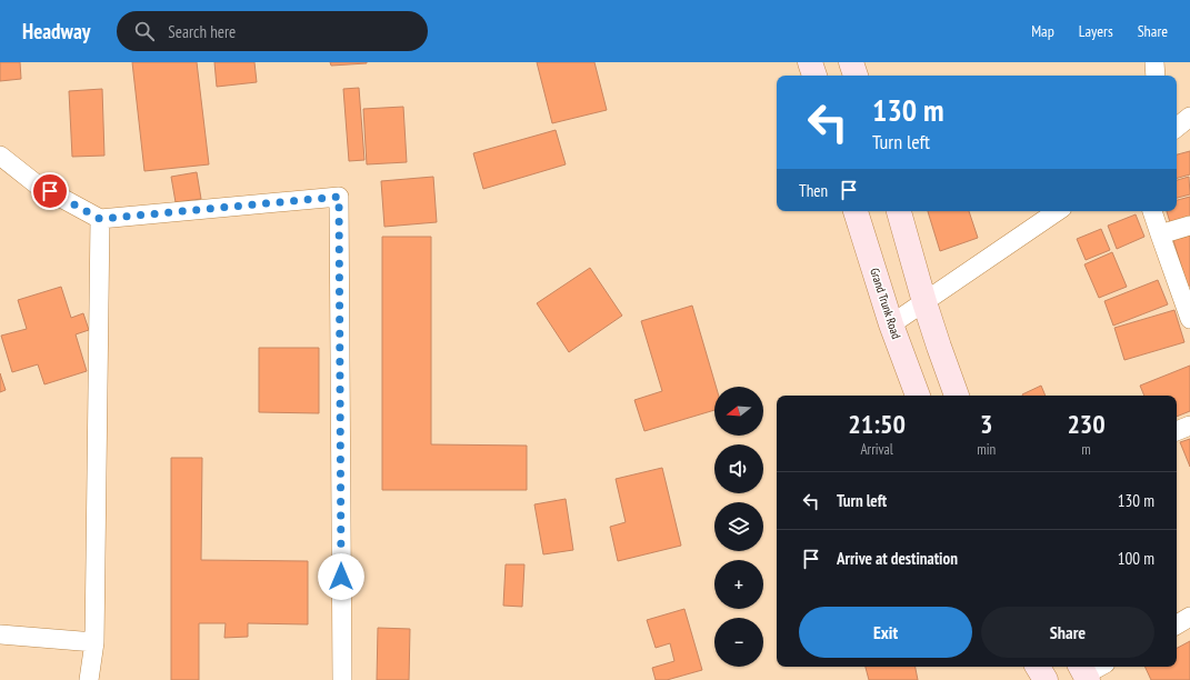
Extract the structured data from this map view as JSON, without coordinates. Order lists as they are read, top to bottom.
{
  "streets": {
    "main road": ["Grand Trunk Road"]
  },
  "north": "left",
  "page": {
    "header": "Headway",
    "search": "Search here",
    "nav": ["Map", "Layers", "Share"],
    "turn": ["130 m", "Turn left"],
    "then": "Then",
    "map_buttons": ["+", "−"],
    "eta": [
      "21:50",
      "Arrival",
      "3",
      "min",
      "230",
      "m"
    ],
    "list": [
      {
        "name": "Turn left",
        "value": "130 m"
      },
      {
        "name": "Arrive at destination",
        "value": "100 m"
      }
    ],
    "buttons": ["Exit", "Share"]
  }
}
